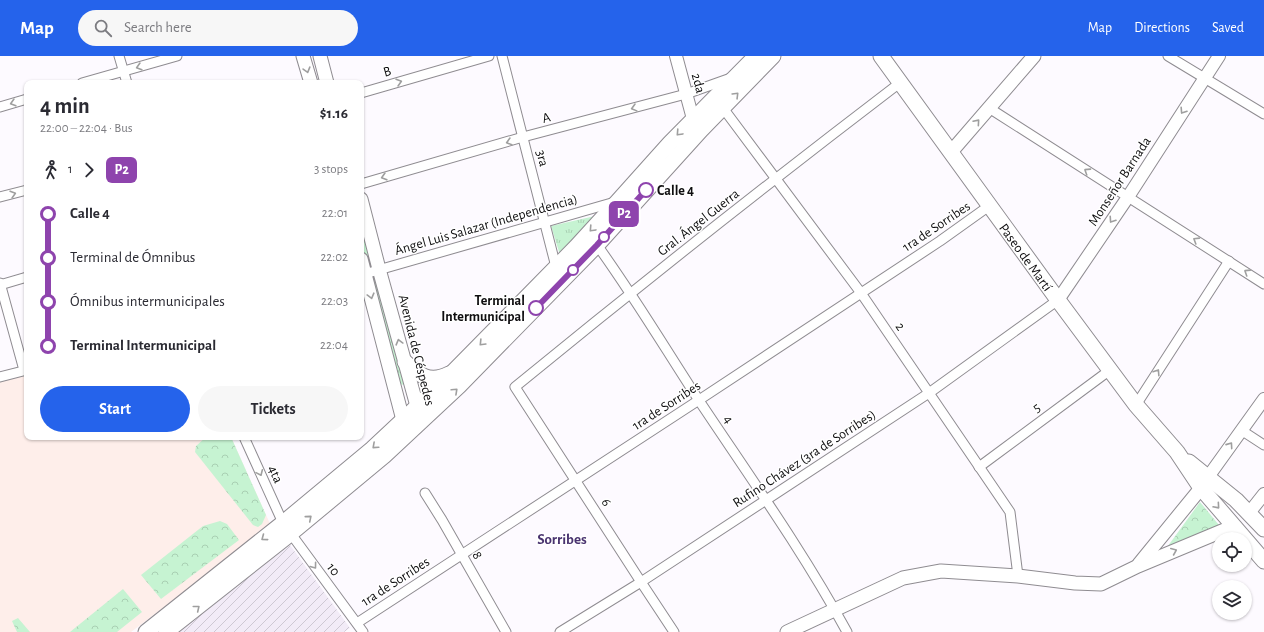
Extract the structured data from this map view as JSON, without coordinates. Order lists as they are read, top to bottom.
{
  "streets": {
    "main road": ["Paseo de Martí", "Avenida de Céspedes"],
    "street": [
      "B",
      "2da",
      "A",
      "3ra",
      "Monseñor Barnada",
      "Gral. Ángel Guerra",
      "Ángel Luis Salazar (Independencia)",
      "1ra de Sorribes",
      "2",
      "5",
      "4",
      "Rufino Chávez (3ra de Sorribes)",
      "4ta",
      "6",
      "8",
      "10"
    ]
  },
  "crossings": [
    ["2da", "A"],
    ["A", "3ra"],
    ["3ra", "Ángel Luis Salazar (Independencia)"],
    ["Monseñor Barnada", "Paseo de Martí"],
    ["Monseñor Barnada", "Rufino Chávez (3ra de Sorribes)"],
    ["Gral. Ángel Guerra", "Paseo de Martí"],
    ["Gral. Ángel Guerra", "2"],
    ["Gral. Ángel Guerra", "4"],
    ["Gral. Ángel Guerra", "6"],
    ["Ángel Luis Salazar (Independencia)", "Avenida de Céspedes"],
    ["1ra de Sorribes", "Paseo de Martí"],
    ["1ra de Sorribes", "2"],
    ["1ra de Sorribes", "4"],
    ["1ra de Sorribes", "6"],
    ["1ra de Sorribes", "8"],
    ["1ra de Sorribes", "10"],
    ["Paseo de Martí", "5"],
    ["Paseo de Martí", "Rufino Chávez (3ra de Sorribes)"],
    ["2", "5"],
    ["2", "Rufino Chávez (3ra de Sorribes)"],
    ["4", "Rufino Chávez (3ra de Sorribes)"],
    ["Rufino Chávez (3ra de Sorribes)", "6"],
    ["4ta", "10"]
  ],
  "one_way": [
    "B",
    "A",
    "Monseñor Barnada",
    "4ta",
    "10"
  ],
  "districts": ["Sorribes"],
  "places": ["Calle 4", "Terminal Intermunicipal"],
  "lines": ["bus line P2"],
  "page": {
    "header": "Map",
    "search": "Search here",
    "nav": ["Map", "Directions", "Saved"],
    "on_map": "P2",
    "heading": ["4 min", "22:00 – 22:04 · Bus", "$1.16"],
    "legs": ["1", "P2", "3 stops"],
    "list": [
      {
        "name": "Calle 4",
        "value": "22:01"
      },
      {
        "name": "Terminal de Ómnibus",
        "value": "22:02"
      },
      {
        "name": "Ómnibus intermunicipales",
        "value": "22:03"
      },
      {
        "name": "Terminal Intermunicipal",
        "value": "22:04"
      }
    ],
    "buttons": ["Start", "Tickets"]
  }
}
